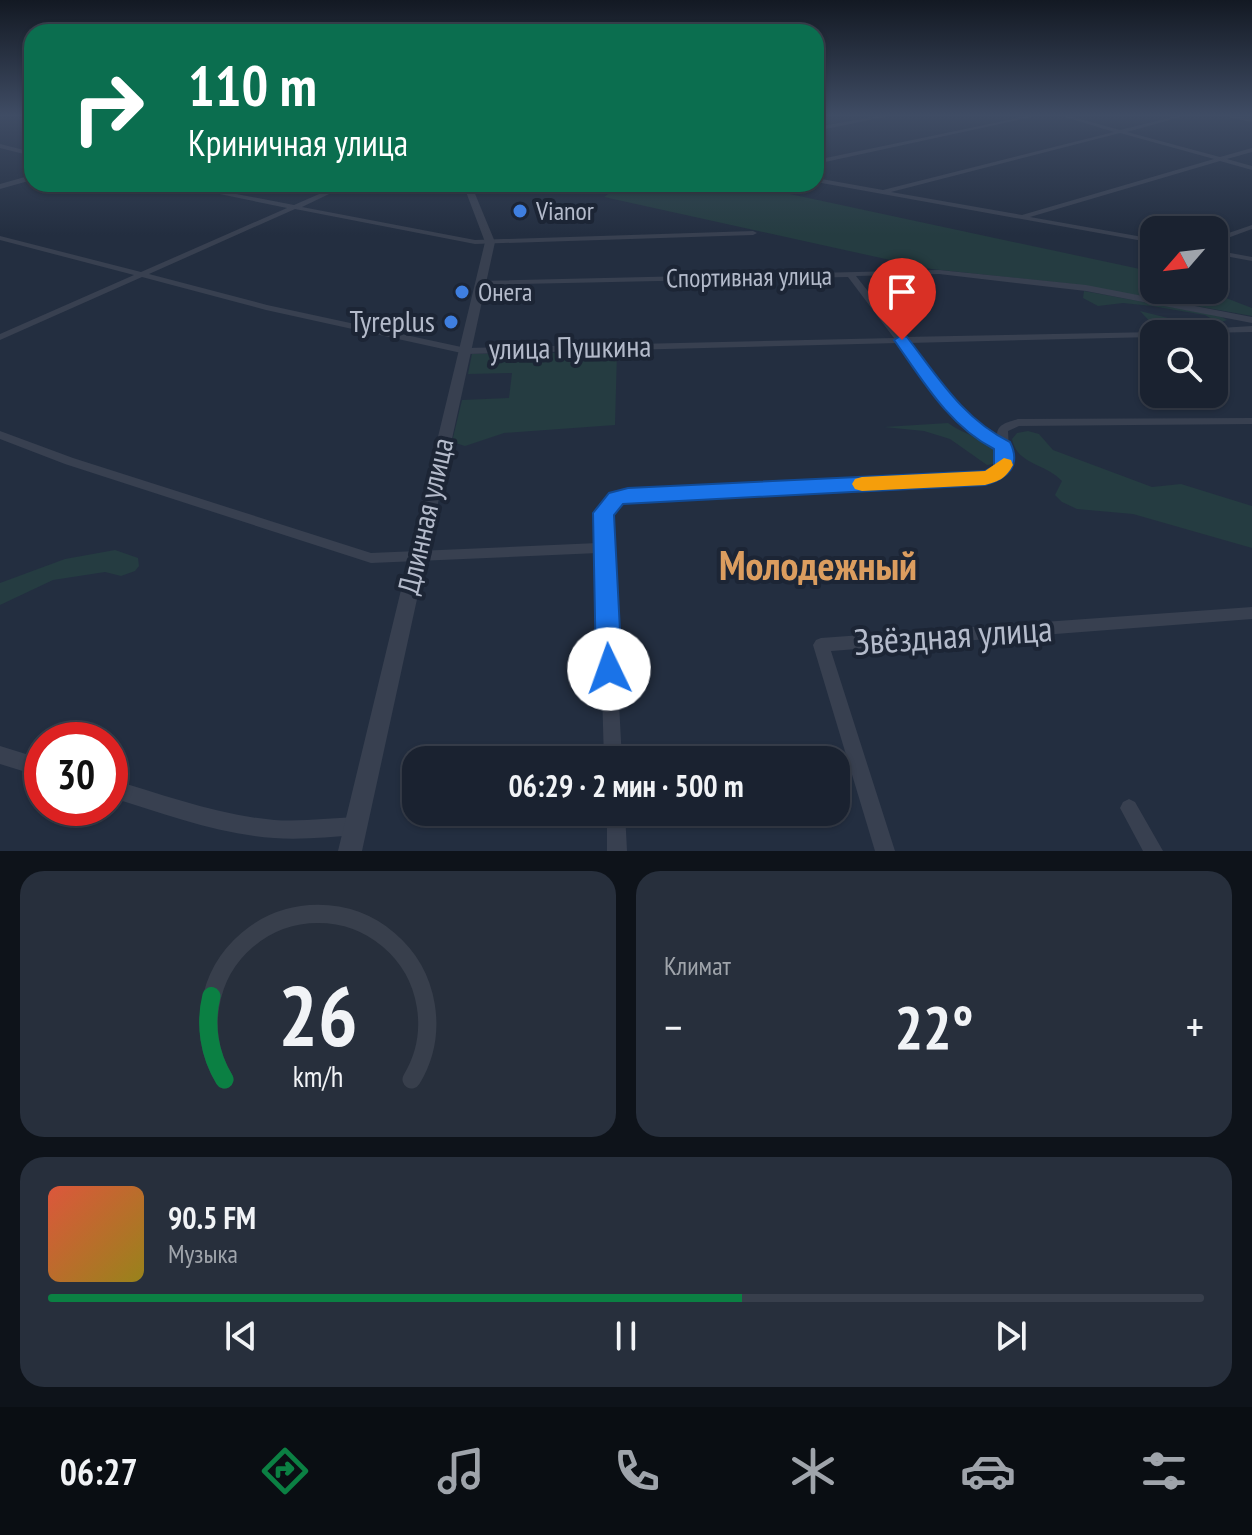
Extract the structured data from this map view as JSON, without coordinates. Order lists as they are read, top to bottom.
{
  "streets": {
    "street": [
      "Спортивная улица",
      "улица Пушкина",
      "Длинная улица",
      "Звёздная улица"
    ]
  },
  "crossings": [
    ["Спортивная улица", "Длинная улица"],
    ["улица Пушкина", "Длинная улица"]
  ],
  "districts": ["Молодежный"],
  "places": ["Vianor", "Онега", "Tyreplus"],
  "north": "bottom left",
  "page": {
    "turn": ["110 m", "Криничная улица"],
    "limit": "30",
    "trip": "06:29 · 2 мин · 500 m",
    "tile": "Климат",
    "heat": ["−", "22°", "+"],
    "song": ["90.5 FM", "Музыка"],
    "tabs": "06:27",
    "gauge": ["26", "km/h"]
  }
}
